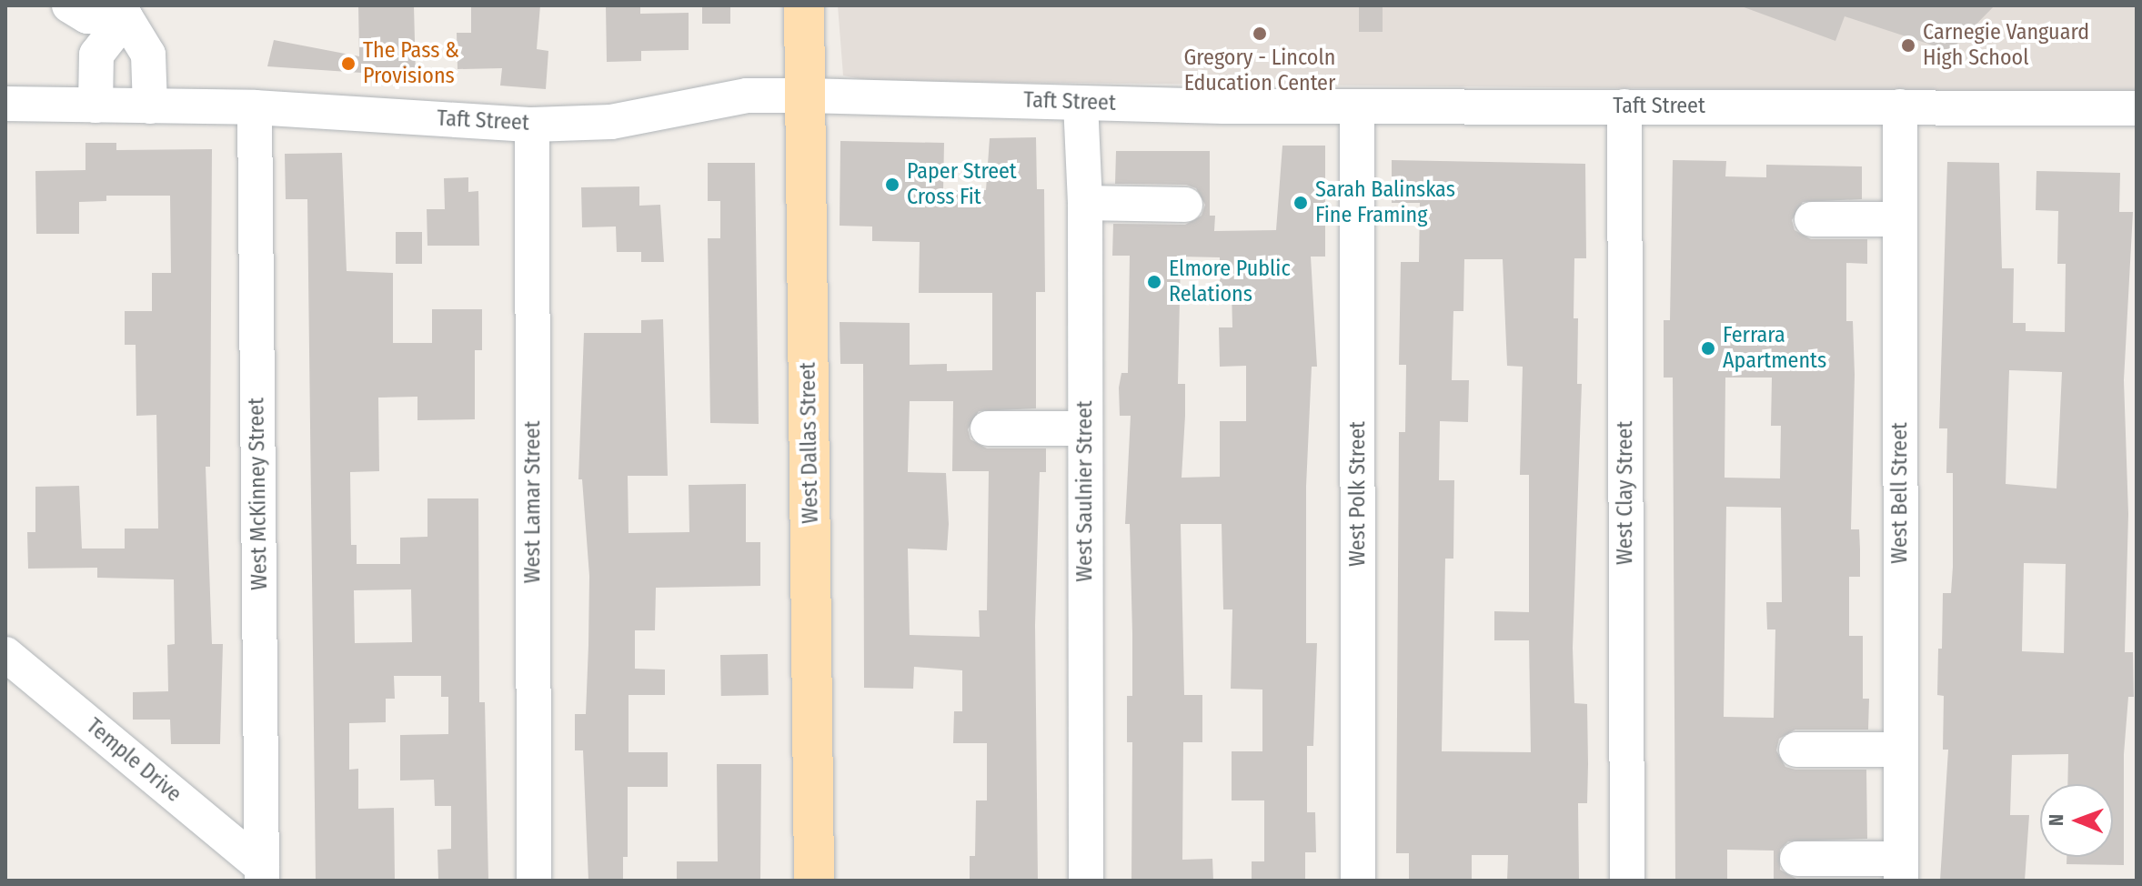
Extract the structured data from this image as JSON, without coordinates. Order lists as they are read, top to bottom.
{
  "streets": {
    "main road": ["West Dallas Street"],
    "street": [
      "Taft Street",
      "West Saulnier Street",
      "West Clay Street",
      "West Bell Street",
      "West McKinney Street",
      "West Polk Street",
      "West Lamar Street",
      "Temple Drive"
    ]
  },
  "crossings": [
    ["Taft Street", "West Dallas Street"],
    ["Taft Street", "West Saulnier Street"],
    ["Taft Street", "West Clay Street"],
    ["Taft Street", "West Bell Street"],
    ["Taft Street", "West McKinney Street"],
    ["Taft Street", "West Polk Street"],
    ["Taft Street", "West Lamar Street"],
    ["West McKinney Street", "Temple Drive"]
  ],
  "places": [
    "Gregory - Lincoln Education Center",
    "Carnegie Vanguard High School",
    "The Pass & Provisions",
    "Paper Street Cross Fit",
    "Sarah Balinskas Fine Framing",
    "Elmore Public Relations",
    "Ferrara Apartments"
  ],
  "north": "left"
}
